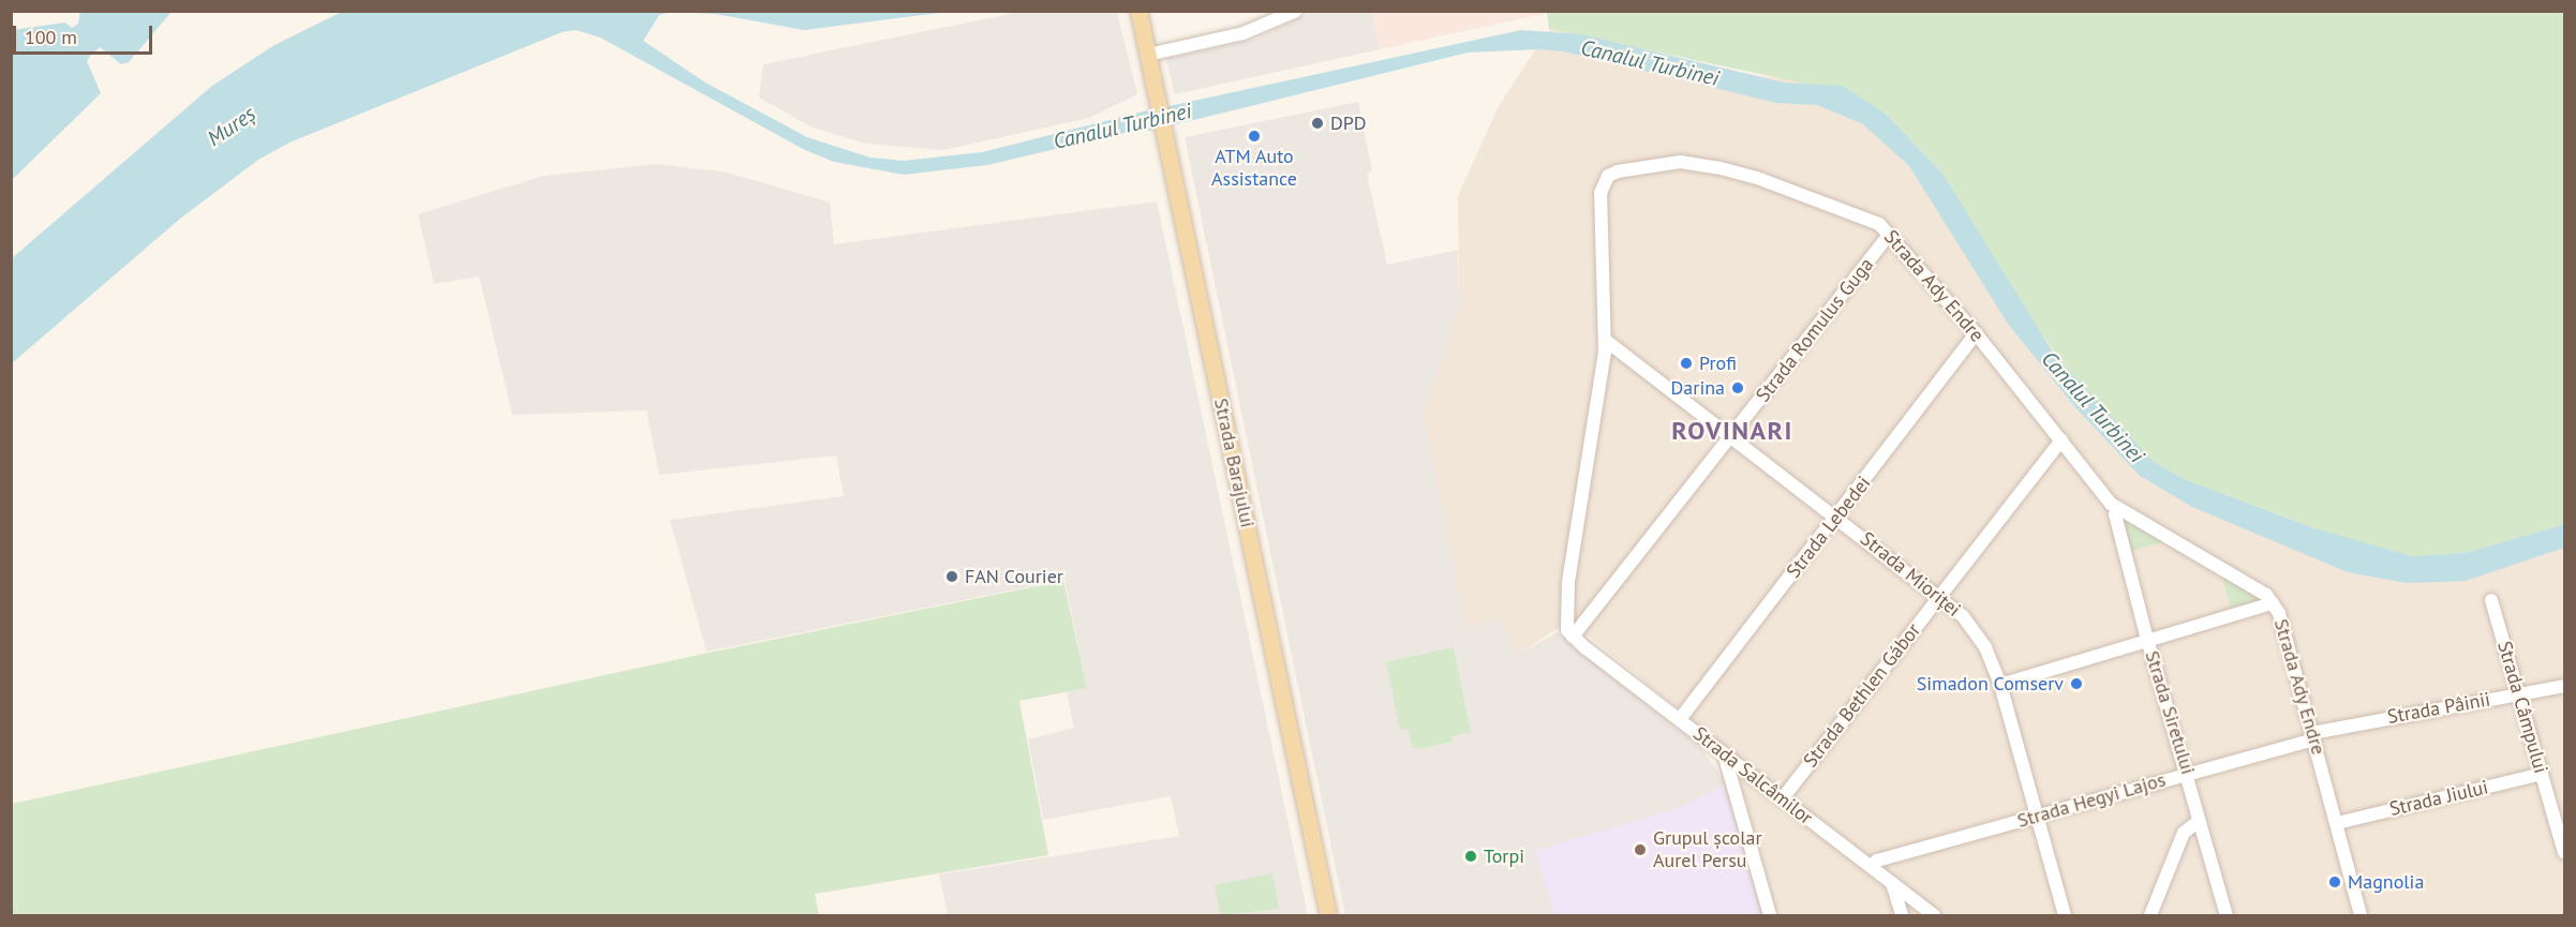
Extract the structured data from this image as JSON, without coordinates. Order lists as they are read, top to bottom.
{
  "streets": {
    "main road": ["Strada Barajului"],
    "street": [
      "Strada Ady Endre",
      "Strada Romulus Guga",
      "Strada Lebedei",
      "Strada Mioriței",
      "Strada Bethlen Gábor",
      "Strada Câmpului",
      "Strada Pâinii",
      "Strada Siretului",
      "Strada Salcâmilor",
      "Strada Jiului",
      "Strada Hegyi Lajos"
    ]
  },
  "crossings": [
    ["Strada Ady Endre", "Strada Romulus Guga"],
    ["Strada Ady Endre", "Strada Lebedei"],
    ["Strada Ady Endre", "Strada Mioriței"],
    ["Strada Ady Endre", "Strada Bethlen Gábor"],
    ["Strada Ady Endre", "Strada Pâinii"],
    ["Strada Ady Endre", "Strada Siretului"],
    ["Strada Ady Endre", "Strada Salcâmilor"],
    ["Strada Ady Endre", "Strada Jiului"],
    ["Strada Ady Endre", "Strada Hegyi Lajos"],
    ["Strada Romulus Guga", "Strada Mioriței"],
    ["Strada Romulus Guga", "Strada Salcâmilor"],
    ["Strada Lebedei", "Strada Mioriței"],
    ["Strada Lebedei", "Strada Salcâmilor"],
    ["Strada Mioriței", "Strada Bethlen Gábor"],
    ["Strada Mioriței", "Strada Hegyi Lajos"],
    ["Strada Bethlen Gábor", "Strada Salcâmilor"],
    ["Strada Câmpului", "Strada Pâinii"],
    ["Strada Câmpului", "Strada Jiului"],
    ["Strada Pâinii", "Strada Hegyi Lajos"],
    ["Strada Siretului", "Strada Hegyi Lajos"],
    ["Strada Salcâmilor", "Strada Hegyi Lajos"]
  ],
  "districts": ["ROVINARI"],
  "water": ["Canalul Turbinei", "Mureș"],
  "places": [
    "DPD",
    "ATM Auto Assistance",
    "Profi",
    "Darina",
    "FAN Courier",
    "Simadon Comserv",
    "Grupul școlar Aurel Persu",
    "Torpi",
    "Magnolia"
  ],
  "scale_bar": "100 m"
}
